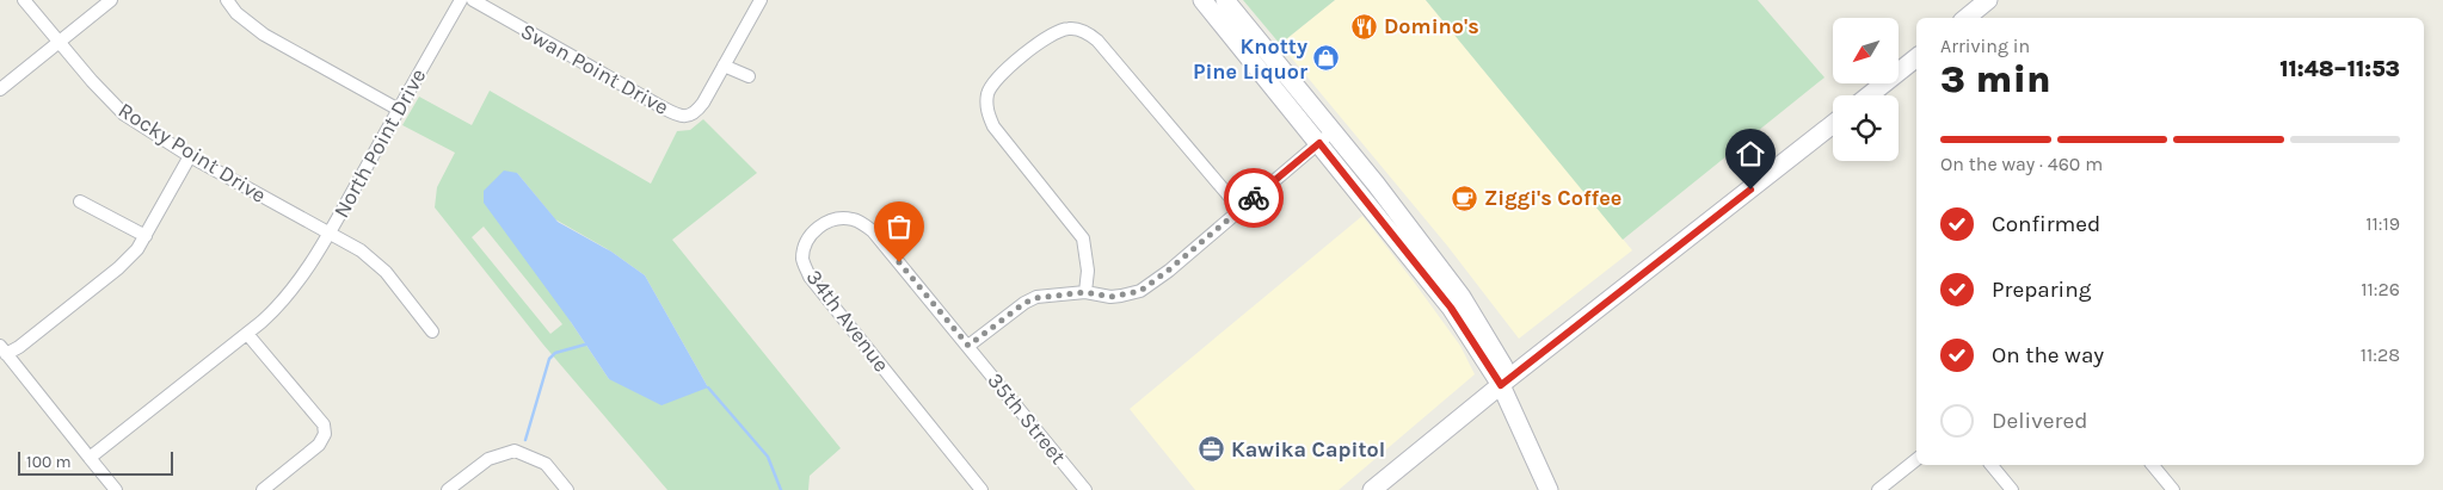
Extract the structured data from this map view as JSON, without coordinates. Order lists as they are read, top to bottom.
{
  "streets": {
    "street": [
      "Swan Point Drive",
      "North Point Drive",
      "Rocky Point Drive",
      "34th Avenue",
      "35th Street"
    ]
  },
  "crossings": [
    ["North Point Drive", "Rocky Point Drive"],
    ["34th Avenue", "35th Street"]
  ],
  "places": {
    "restaurant": ["Domino's"],
    "shop": ["Knotty Pine Liquor"],
    "cafe": ["Ziggi's Coffee"],
    "office": ["Kawika Capitol"]
  },
  "scale_bar": "100 m",
  "north": "bottom left",
  "page": {
    "heading": ["3 min", "Arriving in", "11:48–11:53"],
    "bar": "On the way · 460 m",
    "list": [
      ["Confirmed", "11:19"],
      ["Preparing", "11:26"],
      ["On the way", "11:28"],
      "Delivered"
    ],
    "scale": "100 m"
  }
}
